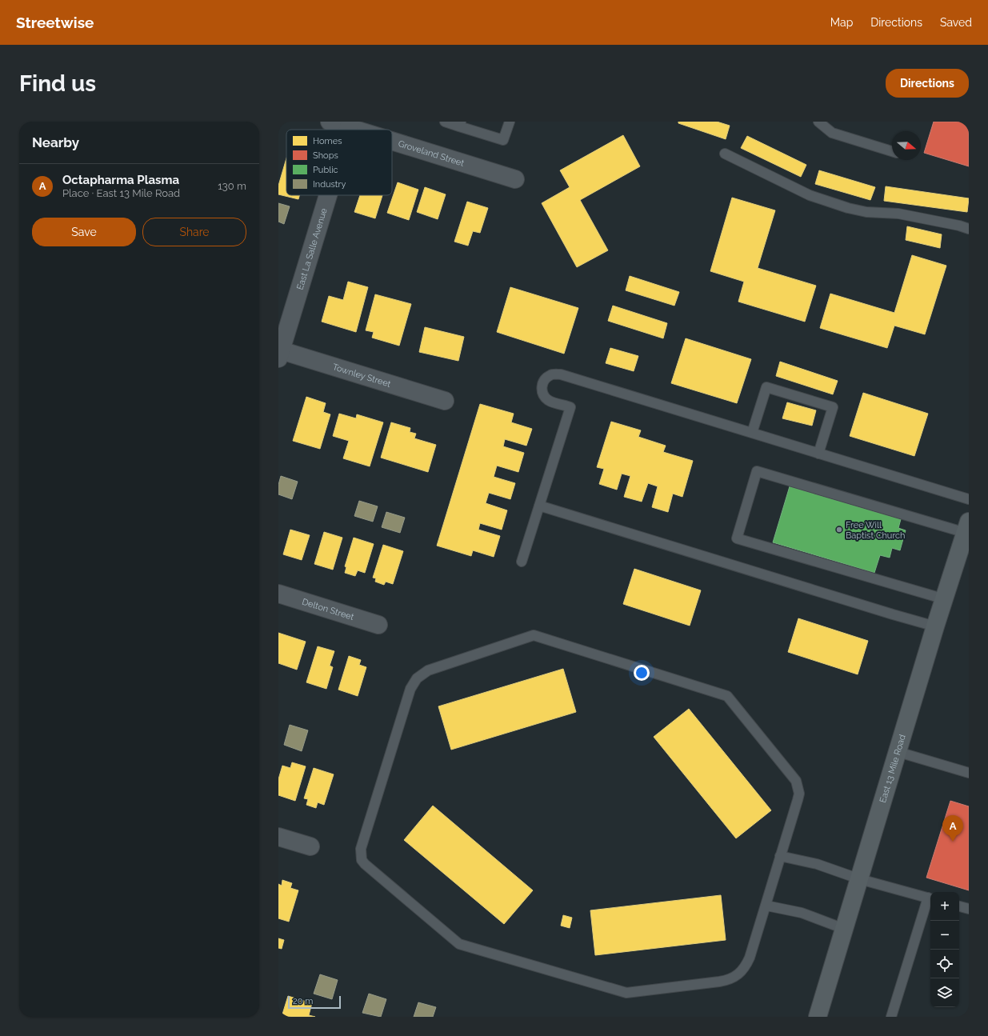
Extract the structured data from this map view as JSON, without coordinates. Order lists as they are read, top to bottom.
{
  "streets": {
    "main road": ["East 13 Mile Road"],
    "street": [
      "Groveland Street",
      "East La Salle Avenue",
      "Townley Street",
      "Delton Street"
    ]
  },
  "crossings": [
    ["East La Salle Avenue", "Townley Street"]
  ],
  "places": ["Free Will Baptist Church"],
  "legend": [
    "Homes",
    "Shops",
    "Public",
    "Industry"
  ],
  "scale_bar": "20 m",
  "north": "right",
  "page": {
    "header": "Streetwise",
    "nav": ["Map", "Directions", "Saved"],
    "buttons": [
      "Directions",
      ["Save", "Share"]
    ],
    "title": "Find us",
    "heading": "Nearby",
    "list": [
      {
        "mark": "A",
        "name": "Octapharma Plasma",
        "note": "Place · East 13 Mile Road",
        "value": "130 m"
      }
    ],
    "pins": "A",
    "map_buttons": ["+", "−"],
    "scale": "20 m"
  }
}
